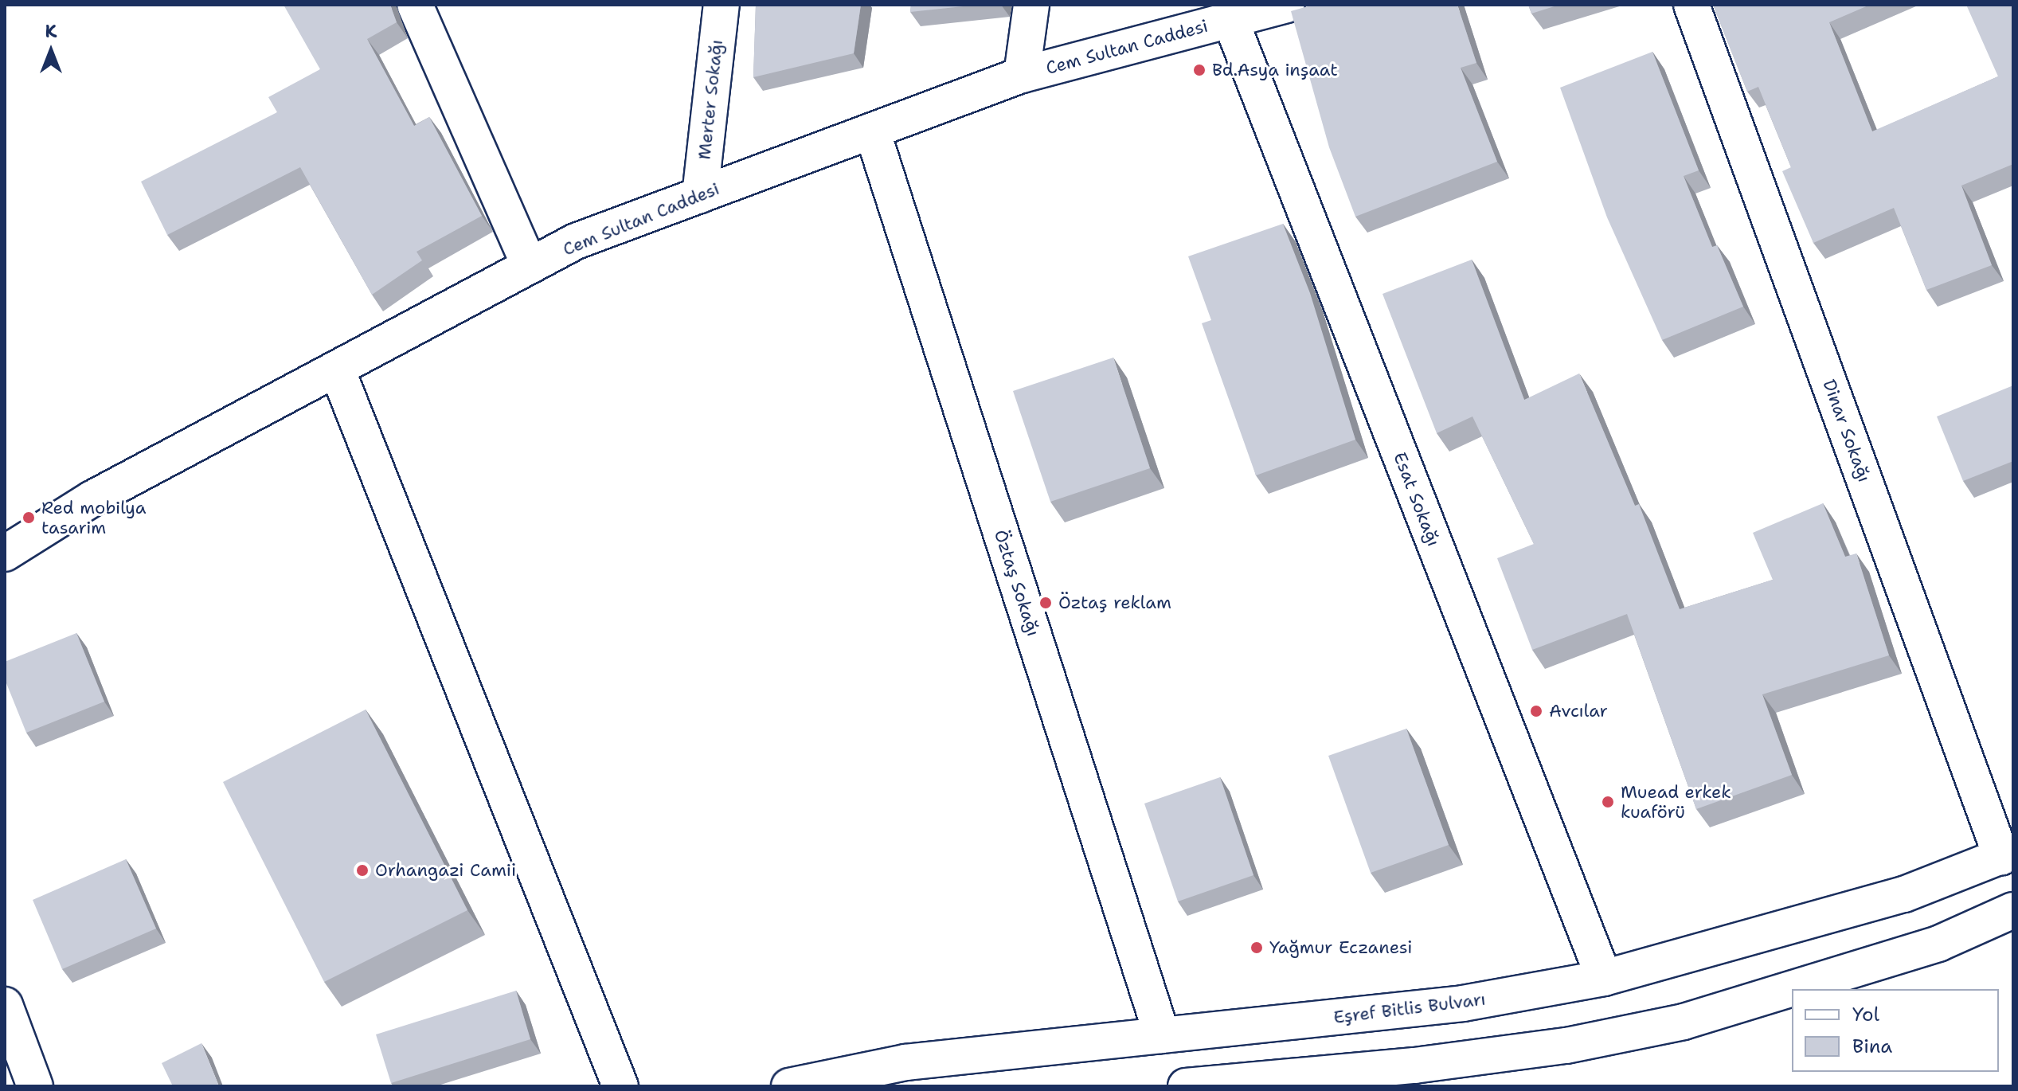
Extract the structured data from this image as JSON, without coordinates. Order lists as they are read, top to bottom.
{
  "streets": {
    "street": [
      "Cem Sultan Caddesi",
      "Merter Sokağı",
      "Dinar Sokağı",
      "Esat Sokağı",
      "Öztaş Sokağı",
      "Eşref Bitlis Bulvarı"
    ]
  },
  "crossings": [
    ["Cem Sultan Caddesi", "Merter Sokağı"],
    ["Cem Sultan Caddesi", "Esat Sokağı"],
    ["Cem Sultan Caddesi", "Öztaş Sokağı"],
    ["Dinar Sokağı", "Eşref Bitlis Bulvarı"],
    ["Esat Sokağı", "Eşref Bitlis Bulvarı"],
    ["Öztaş Sokağı", "Eşref Bitlis Bulvarı"]
  ],
  "places": [
    "Bd.Asya inşaat",
    "Red mobilya tasarim",
    "Öztaş reklam",
    "Avcılar",
    "Muead erkek kuaförü",
    "Orhangazi Camii",
    "Yağmur Eczanesi"
  ],
  "legend": ["Yol", "Bina"],
  "north": "top"
}
